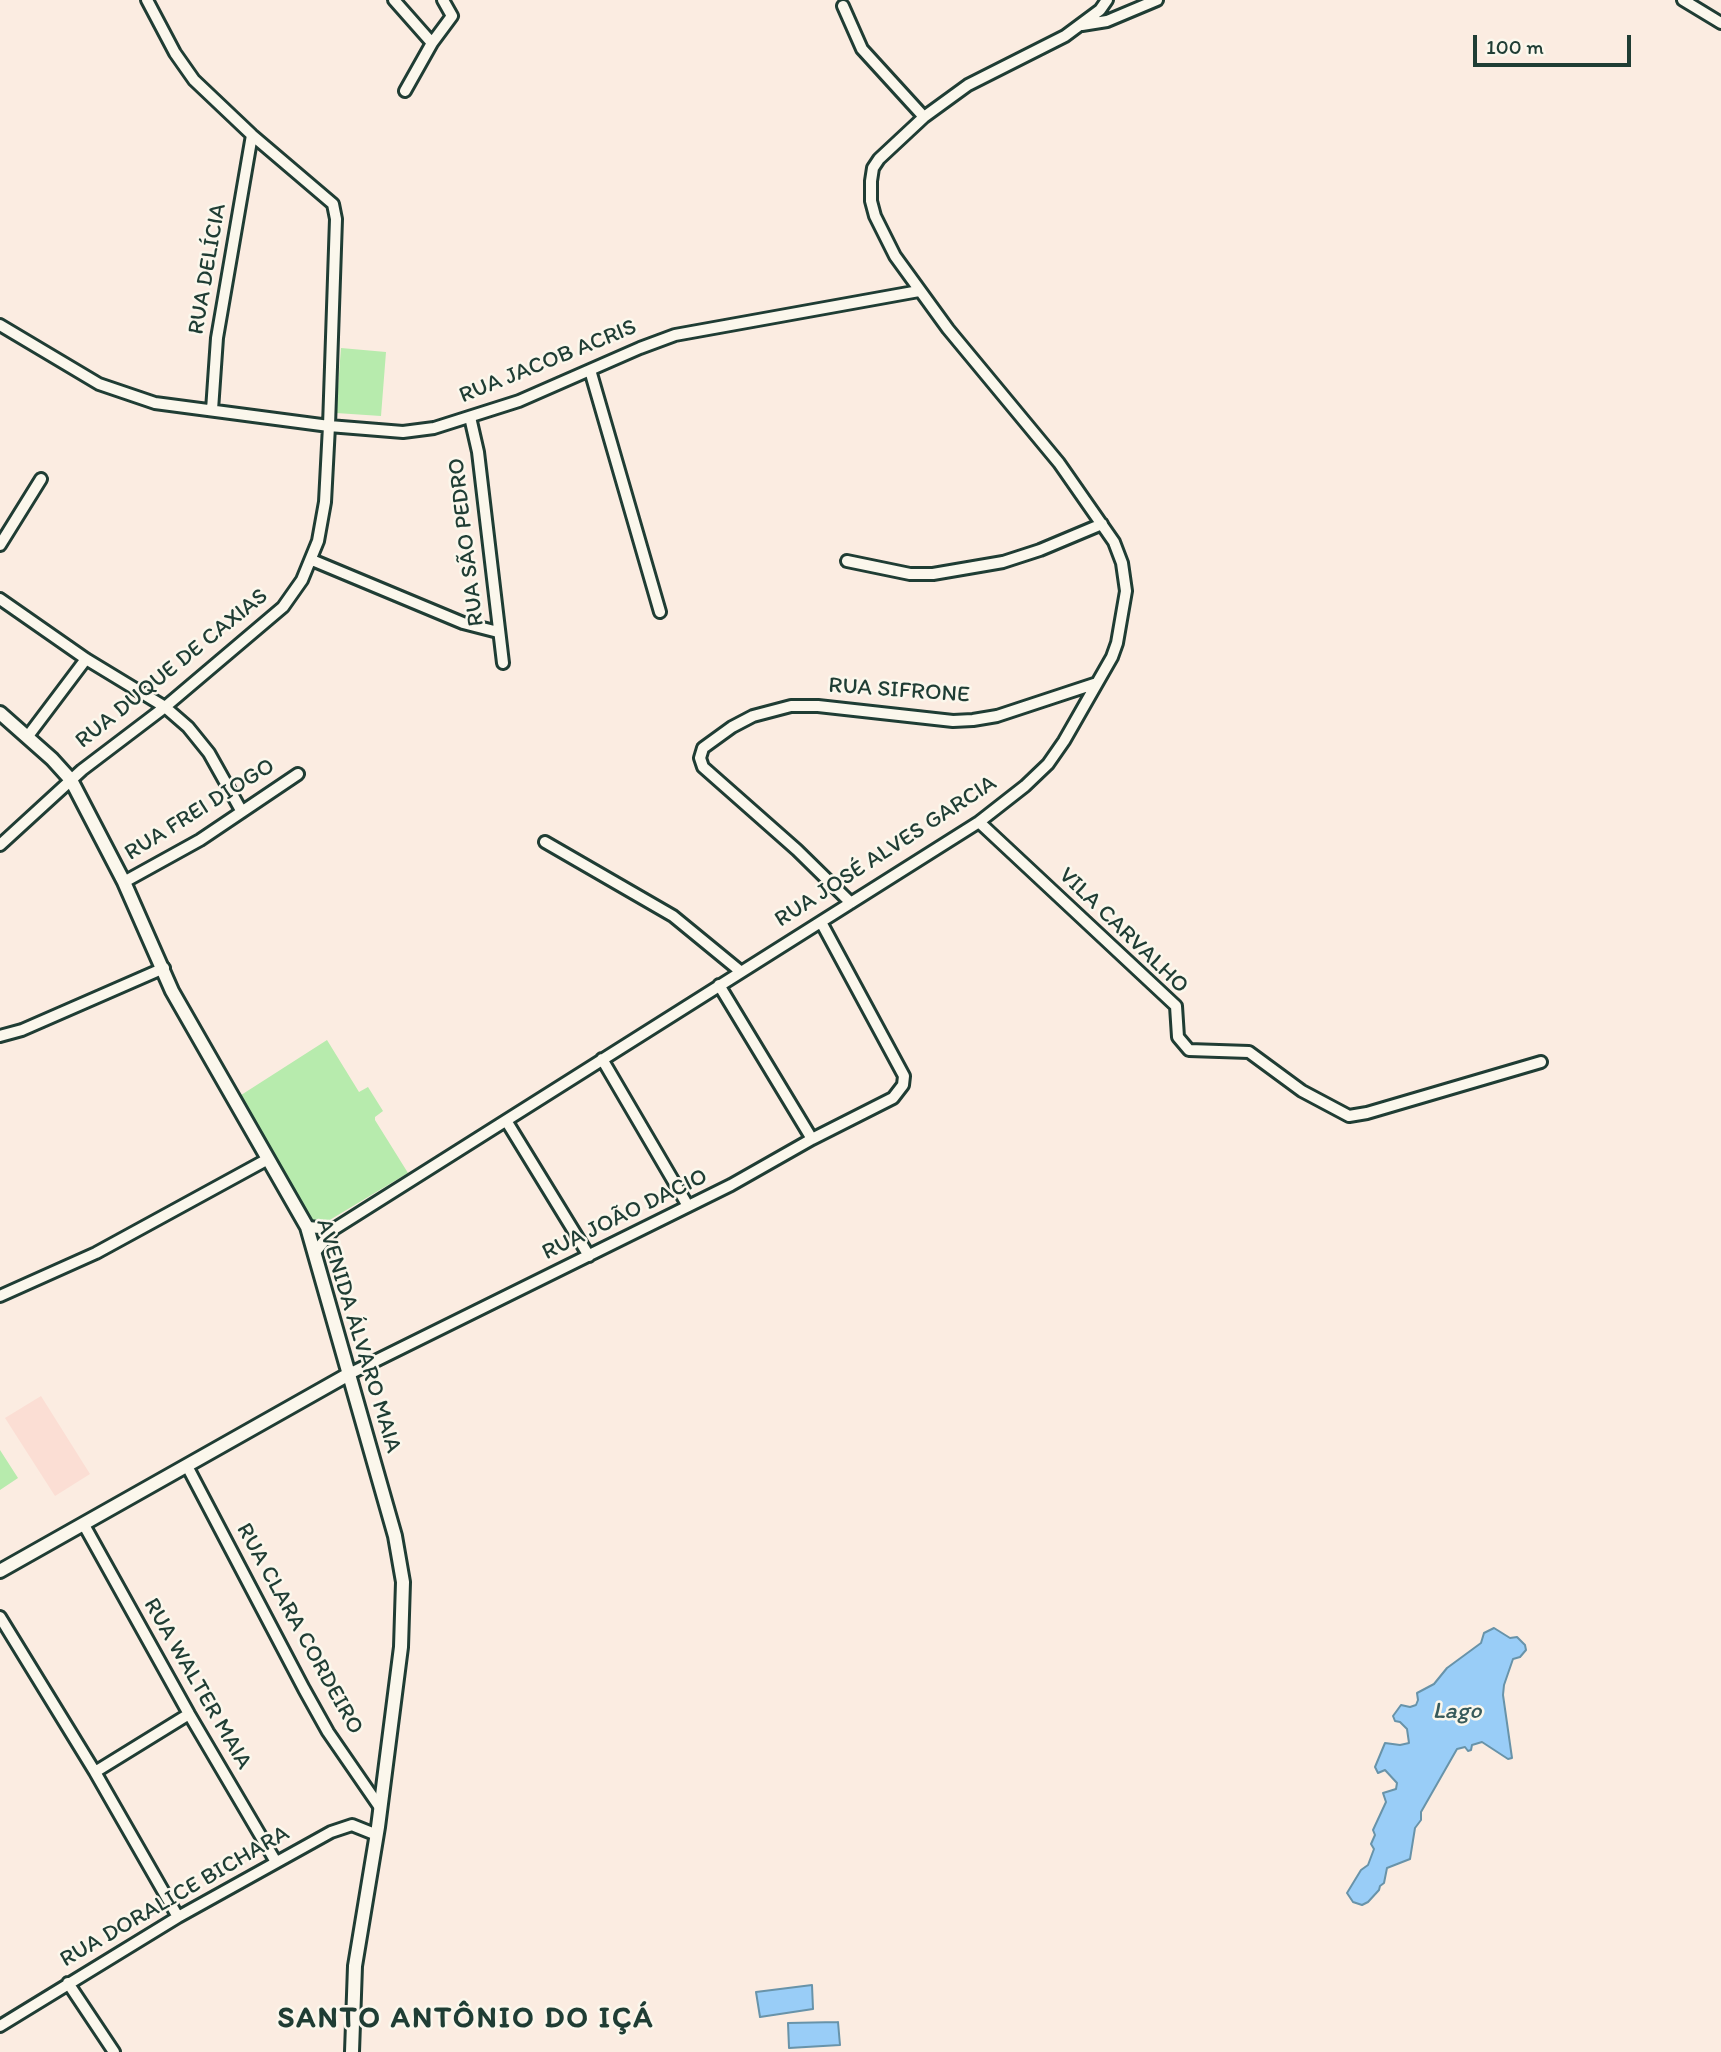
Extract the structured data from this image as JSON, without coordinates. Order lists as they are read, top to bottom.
{
  "streets": {
    "street": [
      "RUA DELÍCIA",
      "RUA JACOB ACRIS",
      "RUA SÃO PEDRO",
      "RUA DUQUE DE CAXIAS",
      "RUA SIFRONE",
      "RUA FREI DIOGO",
      "RUA JOSÉ ALVES GARCIA",
      "VILA CARVALHO",
      "RUA JOÃO DACIO",
      "AVENIDA ÁLVARO MAIA",
      "RUA CLARA CORDEIRO",
      "RUA WALTER MAIA",
      "RUA DORALICE BICHARA"
    ]
  },
  "crossings": [
    ["RUA DELÍCIA", "RUA JACOB ACRIS"],
    ["RUA DELÍCIA", "RUA DUQUE DE CAXIAS"],
    ["RUA JACOB ACRIS", "RUA SÃO PEDRO"],
    ["RUA JACOB ACRIS", "RUA DUQUE DE CAXIAS"],
    ["RUA JACOB ACRIS", "RUA JOSÉ ALVES GARCIA"],
    ["RUA DUQUE DE CAXIAS", "AVENIDA ÁLVARO MAIA"],
    ["RUA SIFRONE", "RUA JOSÉ ALVES GARCIA"],
    ["RUA FREI DIOGO", "AVENIDA ÁLVARO MAIA"],
    ["RUA JOSÉ ALVES GARCIA", "VILA CARVALHO"],
    ["RUA JOSÉ ALVES GARCIA", "RUA JOÃO DACIO"],
    ["RUA JOSÉ ALVES GARCIA", "AVENIDA ÁLVARO MAIA"],
    ["RUA JOÃO DACIO", "AVENIDA ÁLVARO MAIA"],
    ["AVENIDA ÁLVARO MAIA", "RUA CLARA CORDEIRO"],
    ["AVENIDA ÁLVARO MAIA", "RUA DORALICE BICHARA"],
    ["RUA WALTER MAIA", "RUA DORALICE BICHARA"]
  ],
  "districts": ["SANTO ANTÔNIO DO IÇÁ"],
  "water": ["Lago"],
  "scale_bar": "100 m"
}
